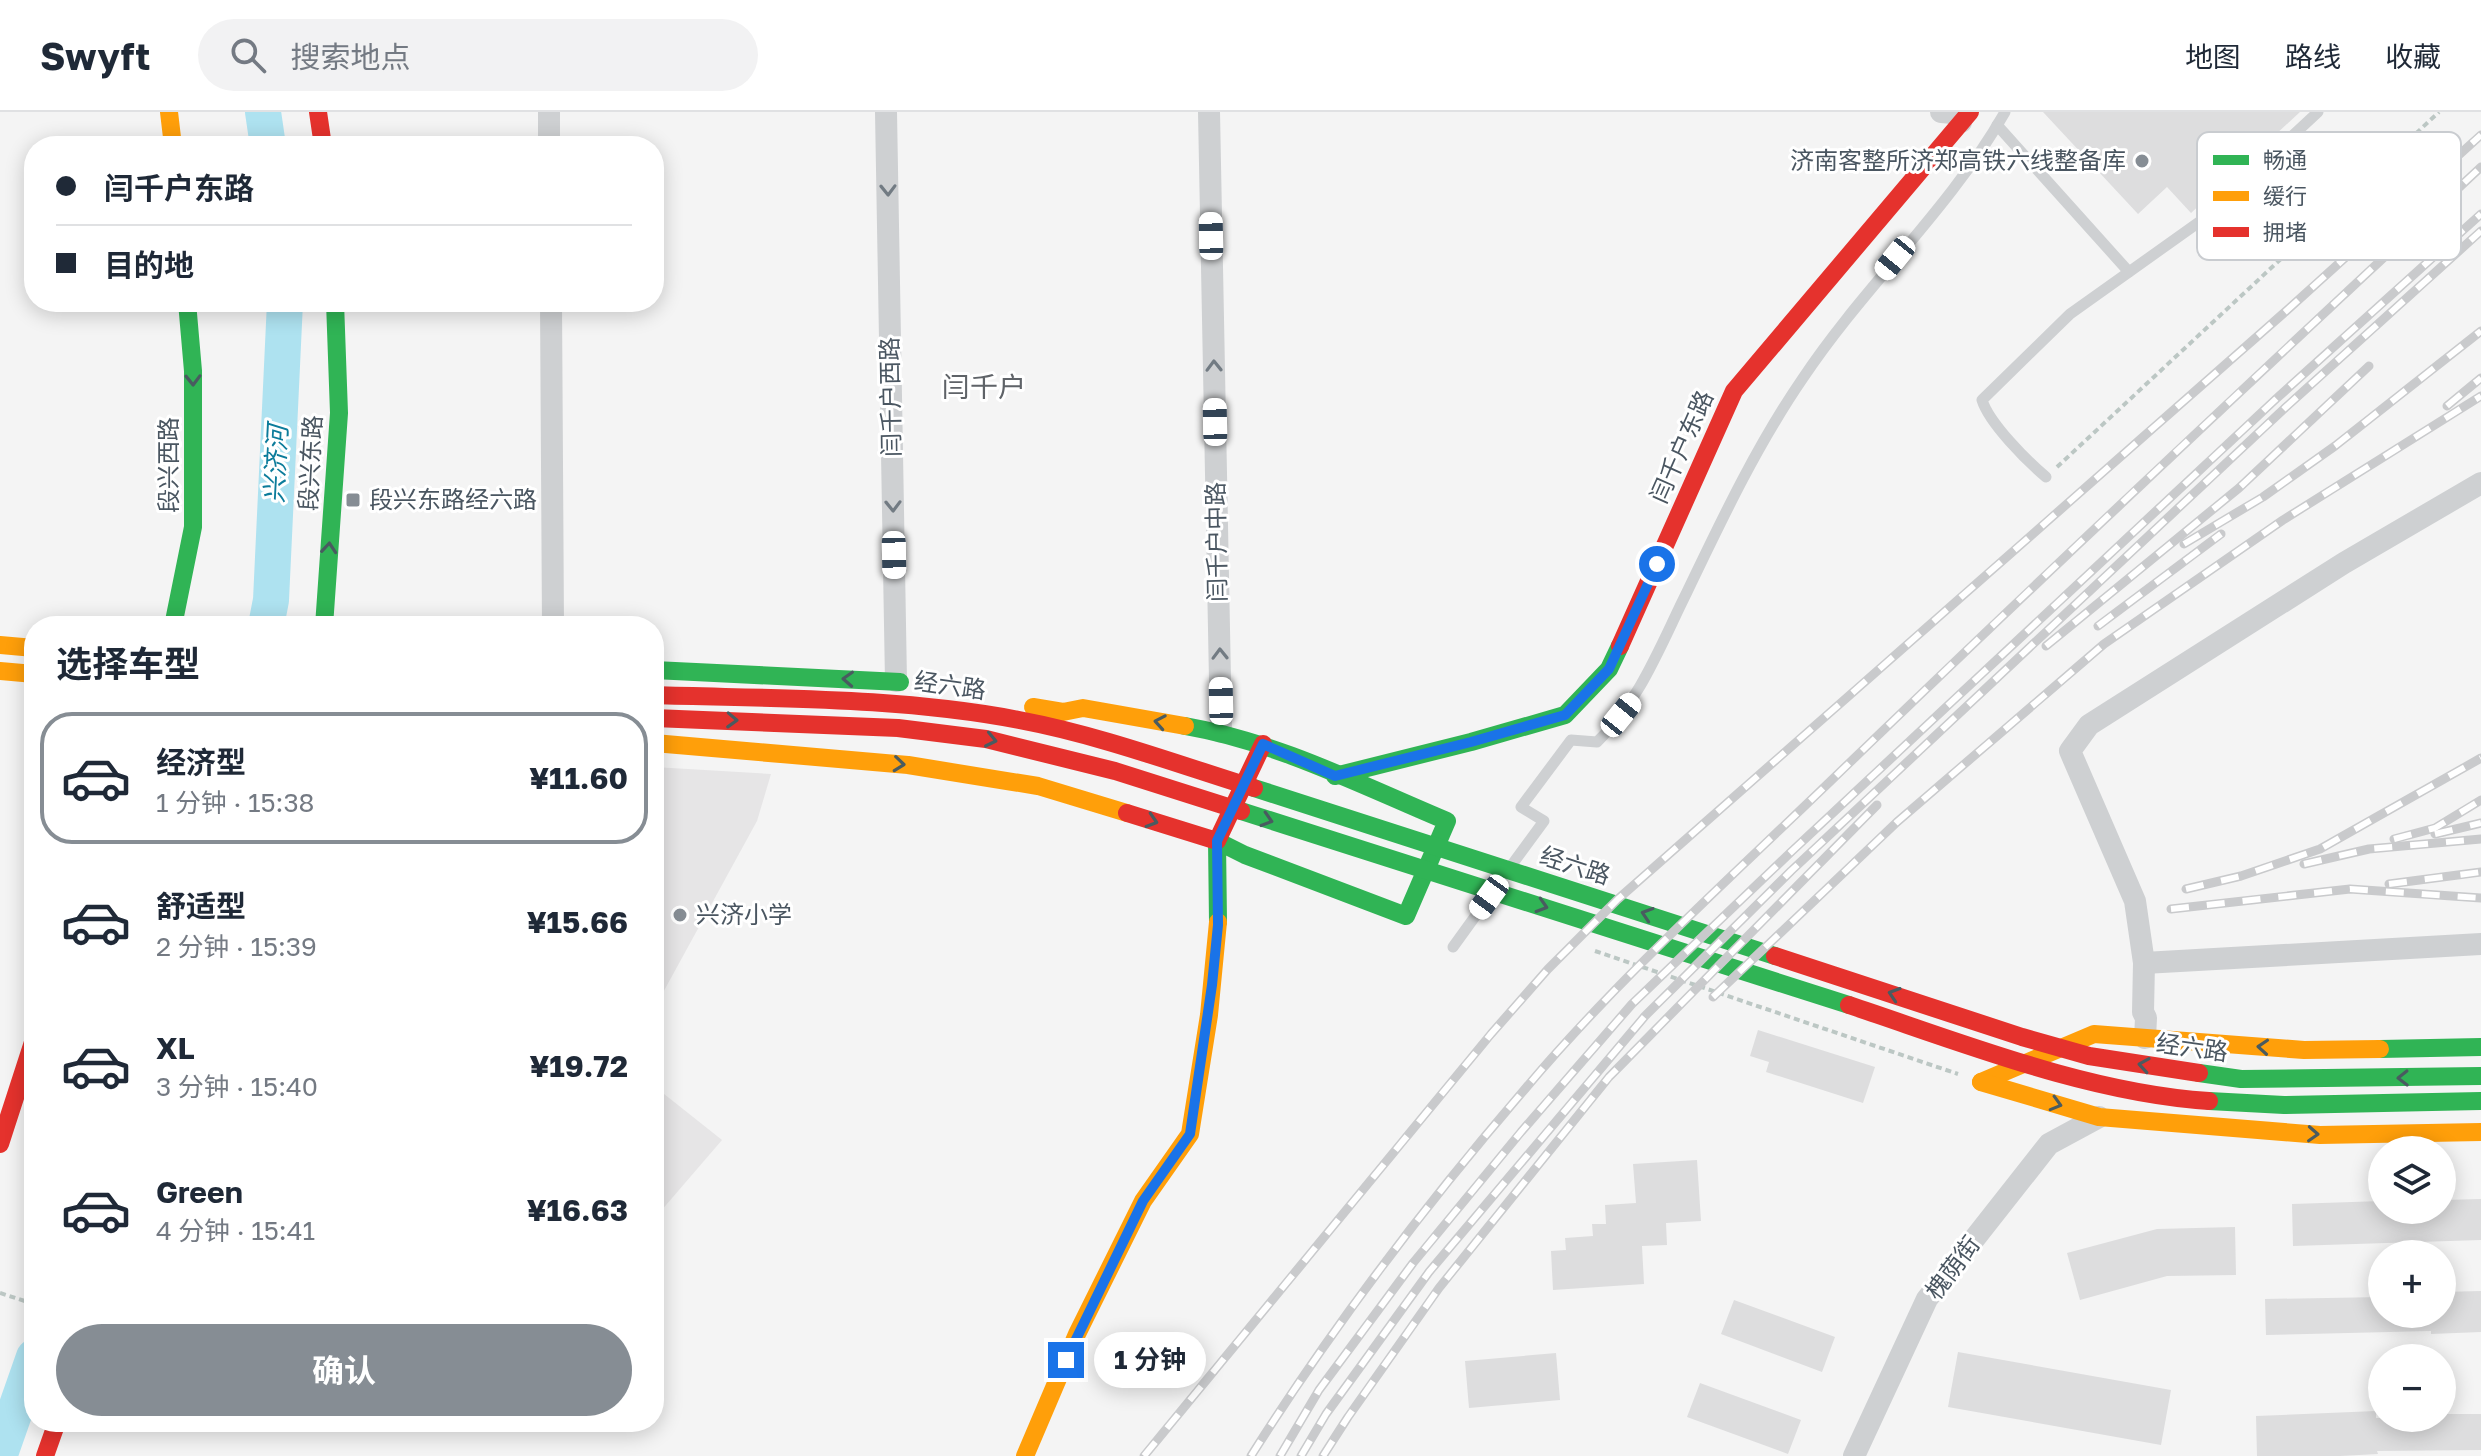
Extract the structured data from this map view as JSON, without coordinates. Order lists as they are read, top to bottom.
{
  "streets": {
    "main road": [
      "闫千户东路",
      "段兴东路",
      "段兴西路",
      "经六路"
    ],
    "street": ["闫千户西路", "闫千户中路", "槐荫街"]
  },
  "one_way": [
    "闫千户西路",
    "段兴东路",
    "段兴西路",
    "闫千户中路"
  ],
  "districts": ["闫千户"],
  "water": ["兴济河"],
  "places": {
    "other": ["济南客整所济郑高铁六线整备库", "兴济小学"],
    "transit": ["段兴东路经六路"]
  },
  "legend": ["畅通", "缓行", "拥堵"],
  "page": {
    "header": "Swyft",
    "search": "搜索地点",
    "nav": ["地图", "路线", "收藏"],
    "banner": ["闫千户东路", "目的地"],
    "heading": "选择车型",
    "list": [
      {
        "name": "经济型",
        "note": "1 分钟 · 15:38",
        "value": "¥11.60"
      },
      {
        "name": "舒适型",
        "note": "2 分钟 · 15:39",
        "value": "¥15.66"
      },
      {
        "name": "XL",
        "note": "3 分钟 · 15:40",
        "value": "¥19.72"
      },
      {
        "name": "Green",
        "note": "4 分钟 · 15:41",
        "value": "¥16.63"
      }
    ],
    "map_buttons": ["+", "−"],
    "buttons": "确认",
    "bubble": "1 分钟"
  }
}
